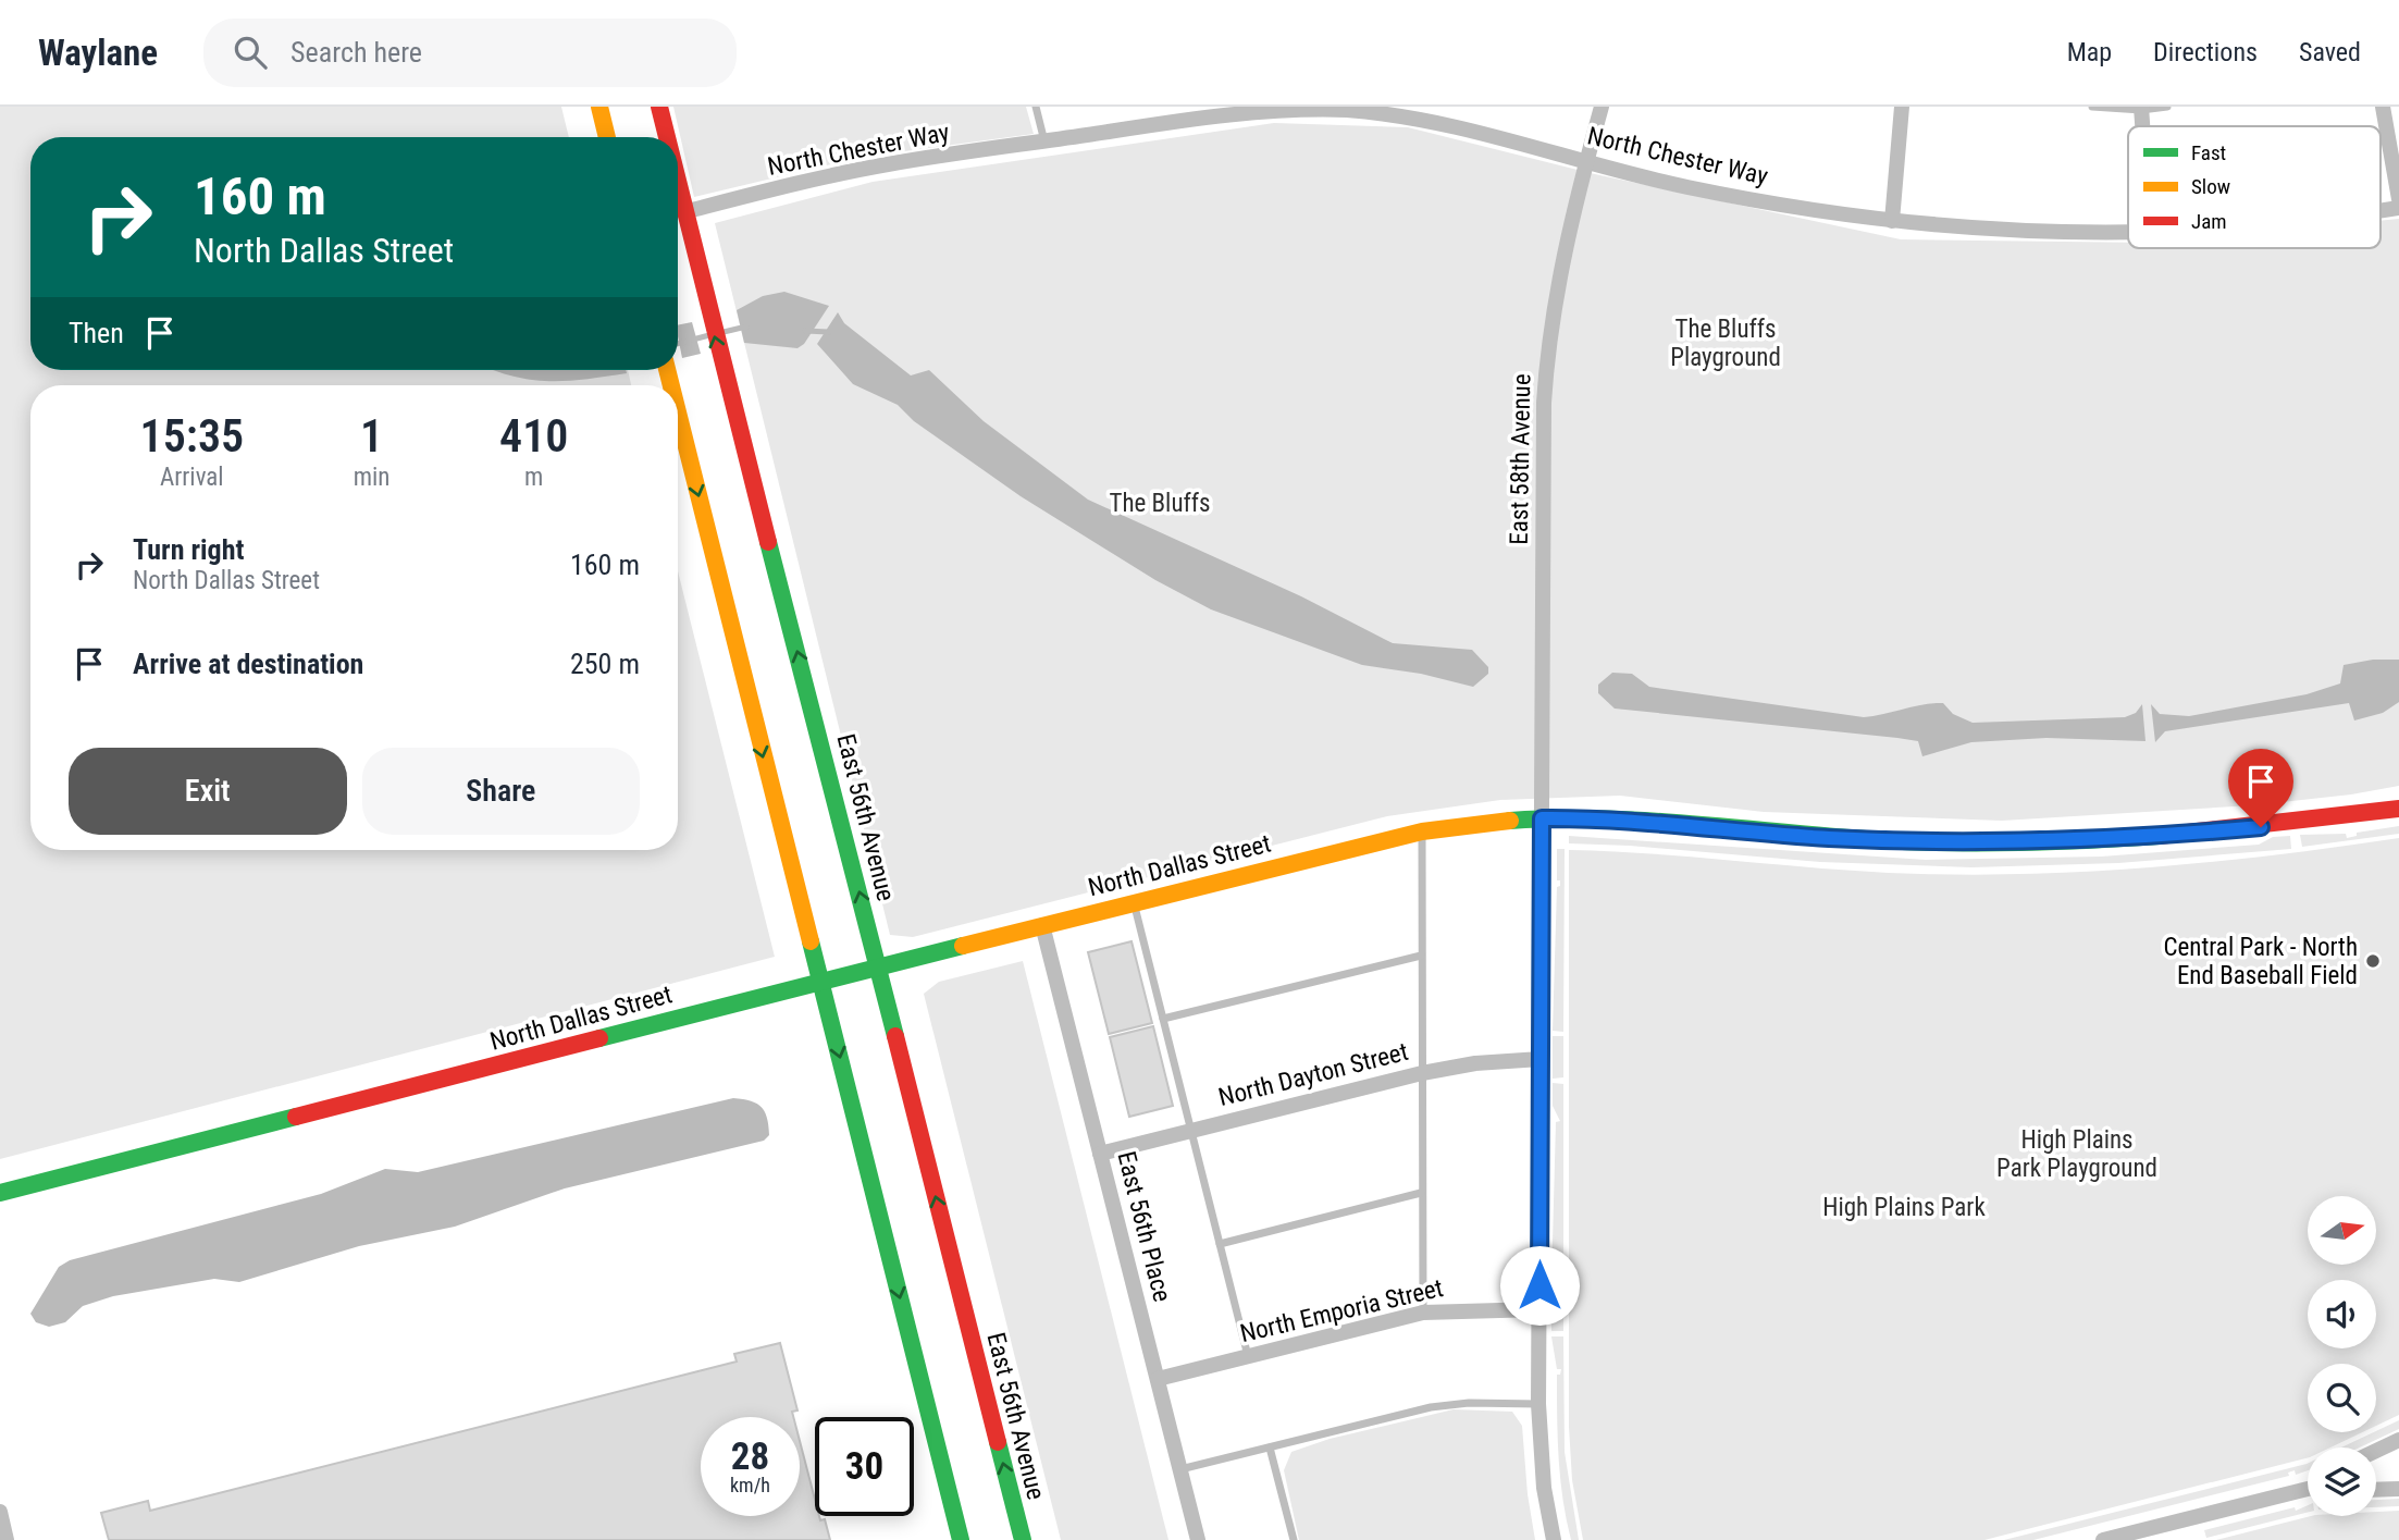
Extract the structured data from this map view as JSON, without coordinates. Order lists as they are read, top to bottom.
{
  "streets": {
    "main road": ["East 56th Avenue", "North Dallas Street"],
    "street": [
      "North Chester Way",
      "East 58th Avenue",
      "North Dayton Street",
      "East 56th Place",
      "North Emporia Street"
    ]
  },
  "crossings": [
    ["North Chester Way", "East 58th Avenue"],
    ["North Chester Way", "East 56th Avenue"],
    ["East 58th Avenue", "North Dallas Street"],
    ["East 58th Avenue", "North Dayton Street"],
    ["East 58th Avenue", "North Emporia Street"],
    ["East 56th Avenue", "North Dallas Street"],
    ["North Dallas Street", "East 56th Place"],
    ["North Dayton Street", "East 56th Place"],
    ["East 56th Place", "North Emporia Street"]
  ],
  "parks": [
    "The Bluffs Playground",
    "The Bluffs",
    "High Plains Park Playground",
    "High Plains Park"
  ],
  "places": ["Central Park - North End Baseball Field"],
  "legend": ["Fast", "Slow", "Jam"],
  "north": "right",
  "page": {
    "header": "Waylane",
    "search": "Search here",
    "nav": ["Map", "Directions", "Saved"],
    "turn": ["160 m", "North Dallas Street"],
    "then": "Then",
    "eta": [
      "15:35",
      "Arrival",
      "1",
      "min",
      "410",
      "m"
    ],
    "list": [
      {
        "name": "Turn right",
        "note": "North Dallas Street",
        "value": "160 m"
      },
      {
        "name": "Arrive at destination",
        "value": "250 m"
      }
    ],
    "buttons": ["Exit", "Share"],
    "speed": "28 km/h",
    "limit": "30"
  }
}
